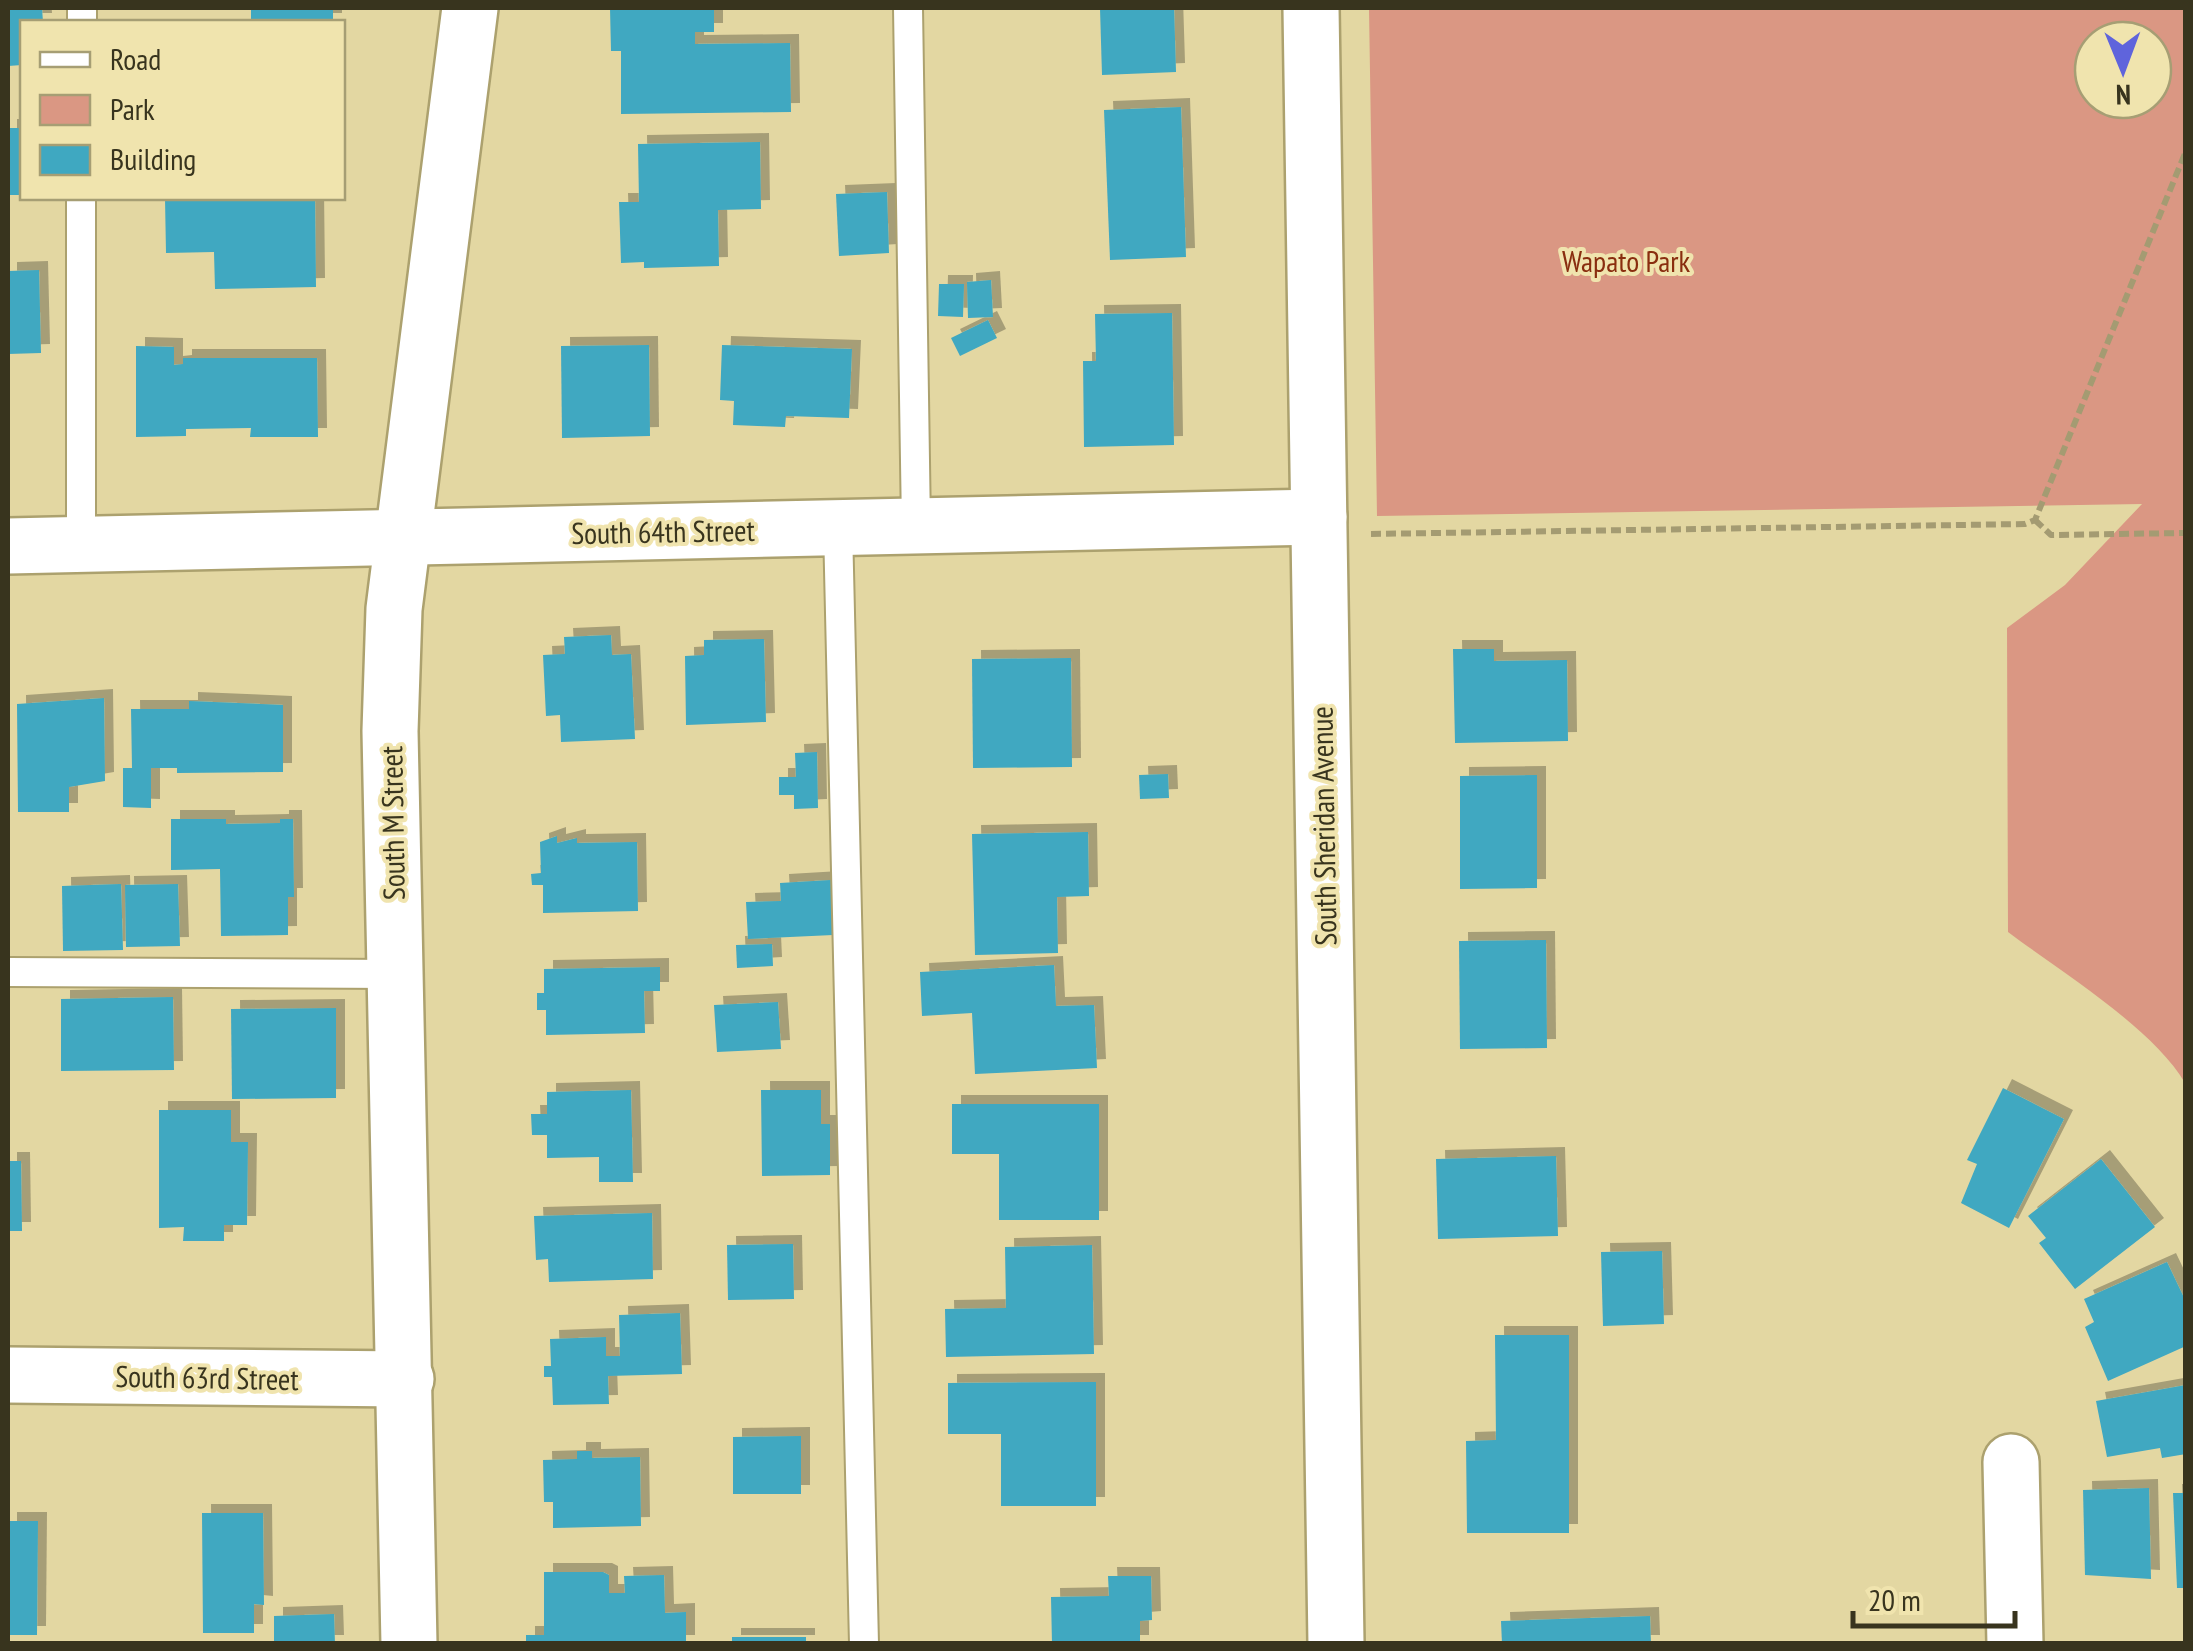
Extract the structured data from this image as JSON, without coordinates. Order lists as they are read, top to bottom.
{
  "streets": {
    "street": [
      "South 64th Street",
      "South M Street",
      "South Sheridan Avenue",
      "South 63rd Street"
    ]
  },
  "crossings": [
    ["South 64th Street", "South M Street"],
    ["South 64th Street", "South Sheridan Avenue"],
    ["South M Street", "South 63rd Street"]
  ],
  "parks": ["Wapato Park"],
  "legend": ["Road", "Park", "Building"],
  "scale_bar": "20 m",
  "north": "bottom"
}
